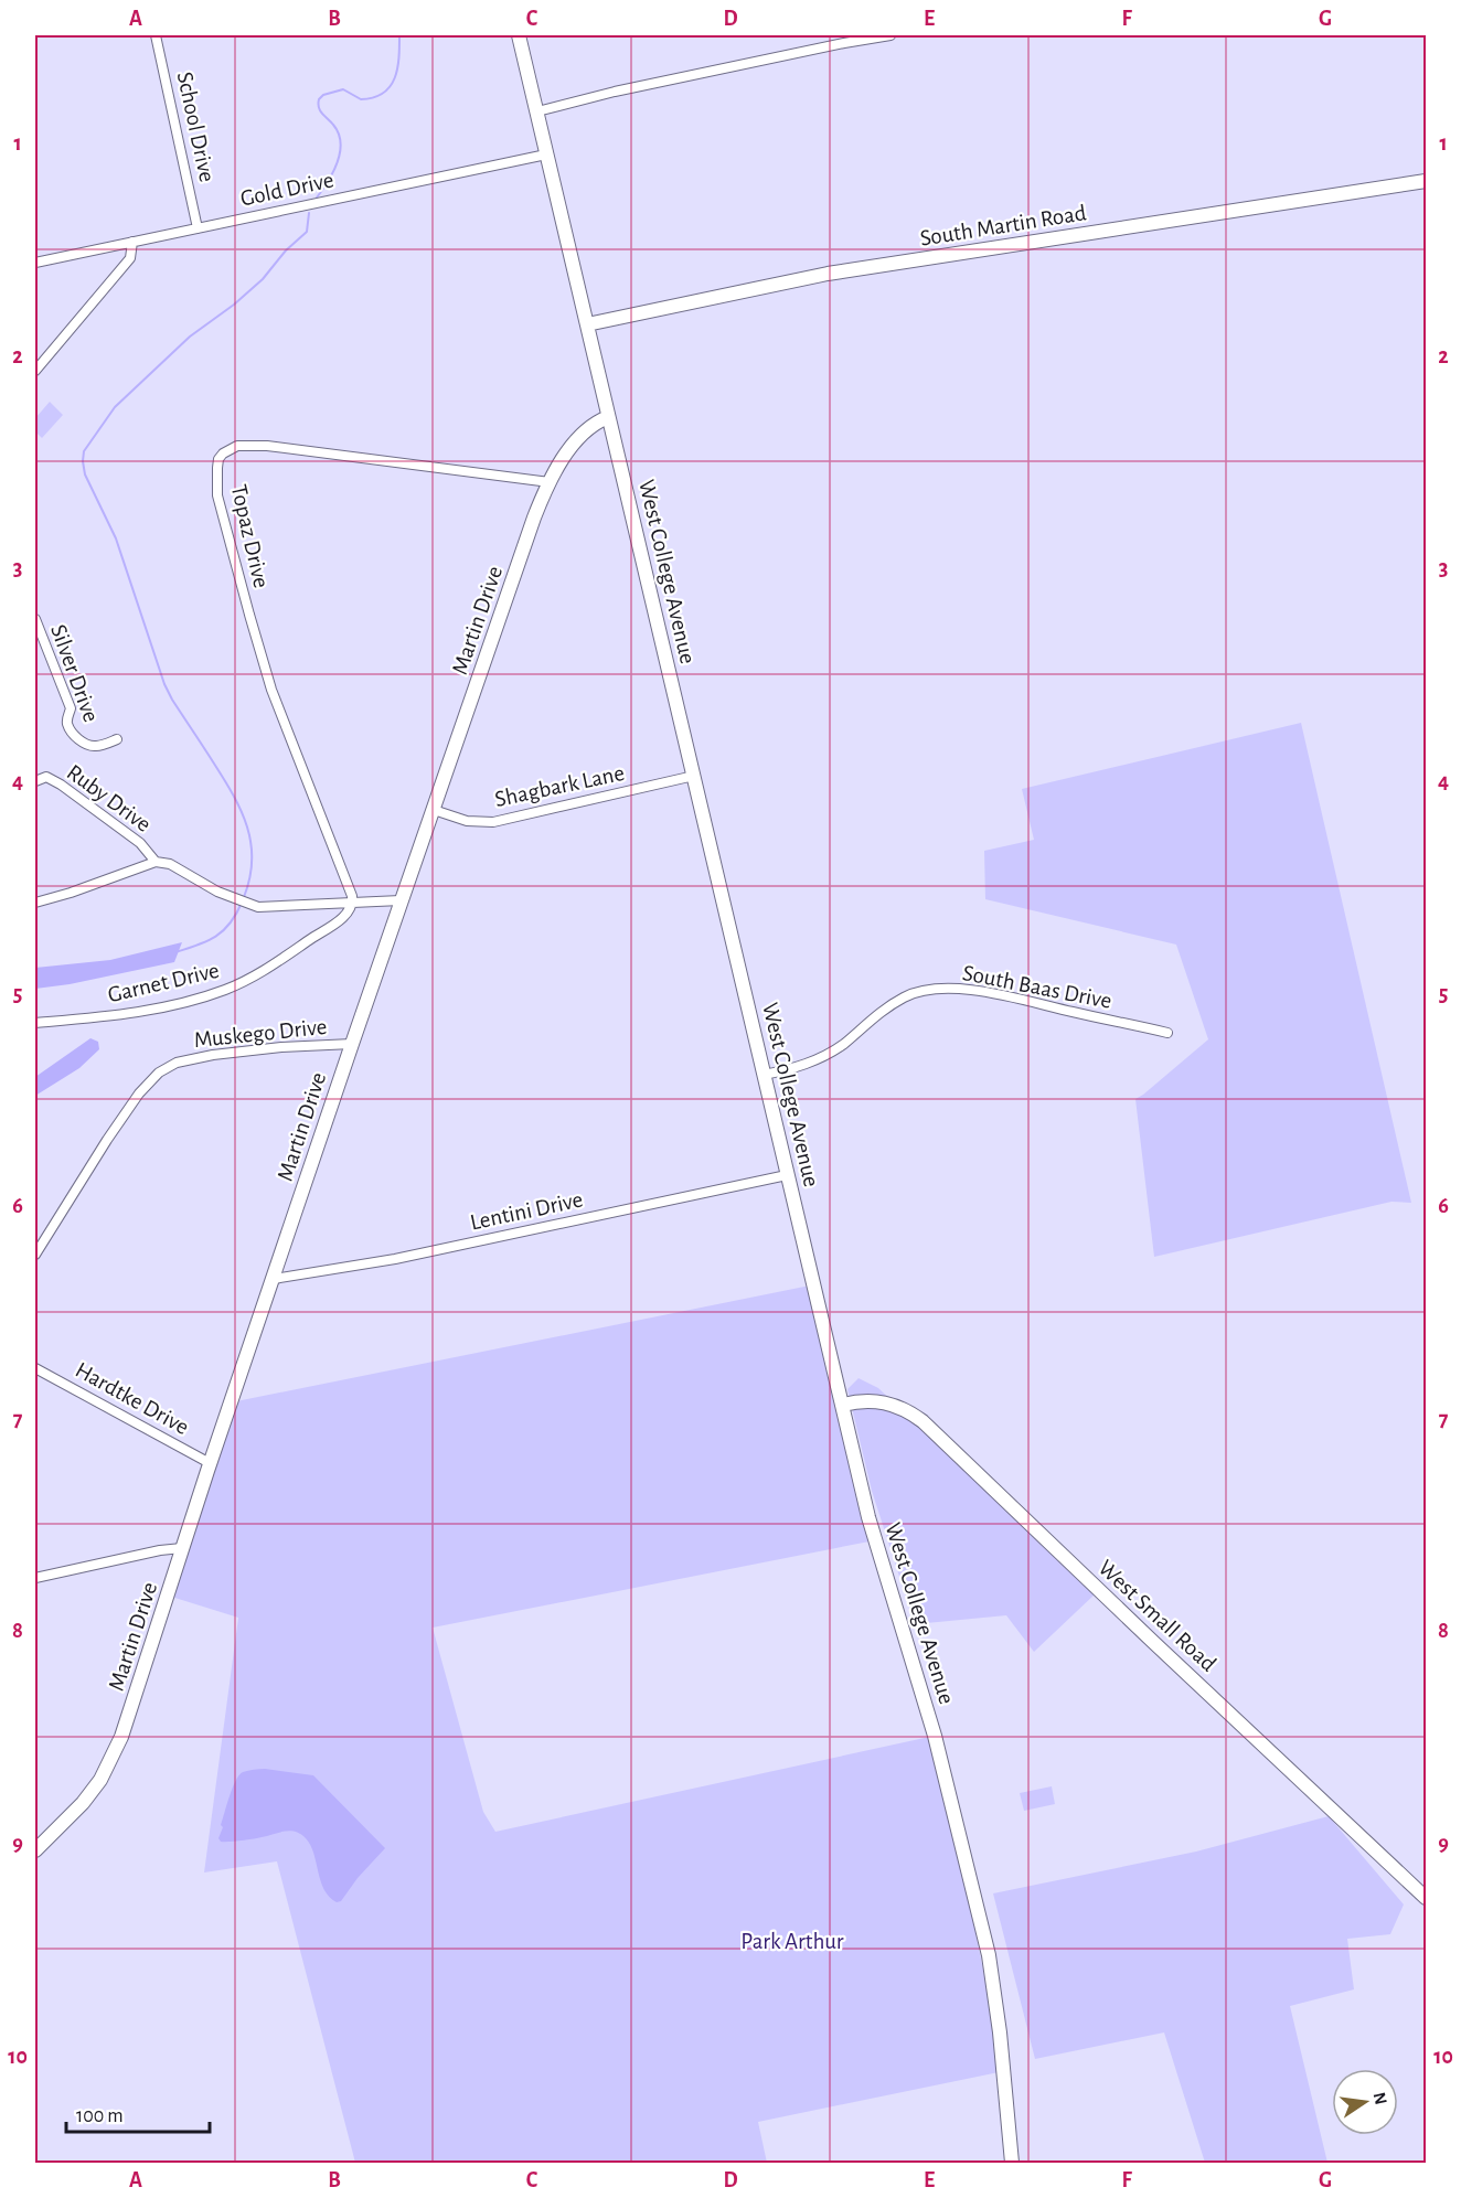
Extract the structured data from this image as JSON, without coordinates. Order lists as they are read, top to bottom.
{
  "streets": {
    "street": [
      "School Drive",
      "Gold Drive",
      "South Martin Road",
      "Topaz Drive",
      "West College Avenue",
      "Martin Drive",
      "Silver Drive",
      "Shagbark Lane",
      "Ruby Drive",
      "Garnet Drive",
      "South Baas Drive",
      "Muskego Drive",
      "Lentini Drive",
      "Hardtke Drive",
      "West Small Road"
    ]
  },
  "crossings": [
    ["School Drive", "Gold Drive"],
    ["Gold Drive", "West College Avenue"],
    ["South Martin Road", "West College Avenue"],
    ["Topaz Drive", "Martin Drive"],
    ["Topaz Drive", "Garnet Drive"],
    ["West College Avenue", "Martin Drive"],
    ["West College Avenue", "Shagbark Lane"],
    ["West College Avenue", "South Baas Drive"],
    ["West College Avenue", "Lentini Drive"],
    ["West College Avenue", "West Small Road"],
    ["Martin Drive", "Shagbark Lane"],
    ["Martin Drive", "Muskego Drive"],
    ["Martin Drive", "Lentini Drive"],
    ["Martin Drive", "Hardtke Drive"]
  ],
  "parks": ["Park Arthur"],
  "scale_bar": "100 m",
  "north": "right",
  "grid": {
    "columns": [
      "A",
      "B",
      "C",
      "D",
      "E",
      "F",
      "G"
    ],
    "rows": [
      "1",
      "2",
      "3",
      "4",
      "5",
      "6",
      "7",
      "8",
      "9",
      "10"
    ]
  }
}
